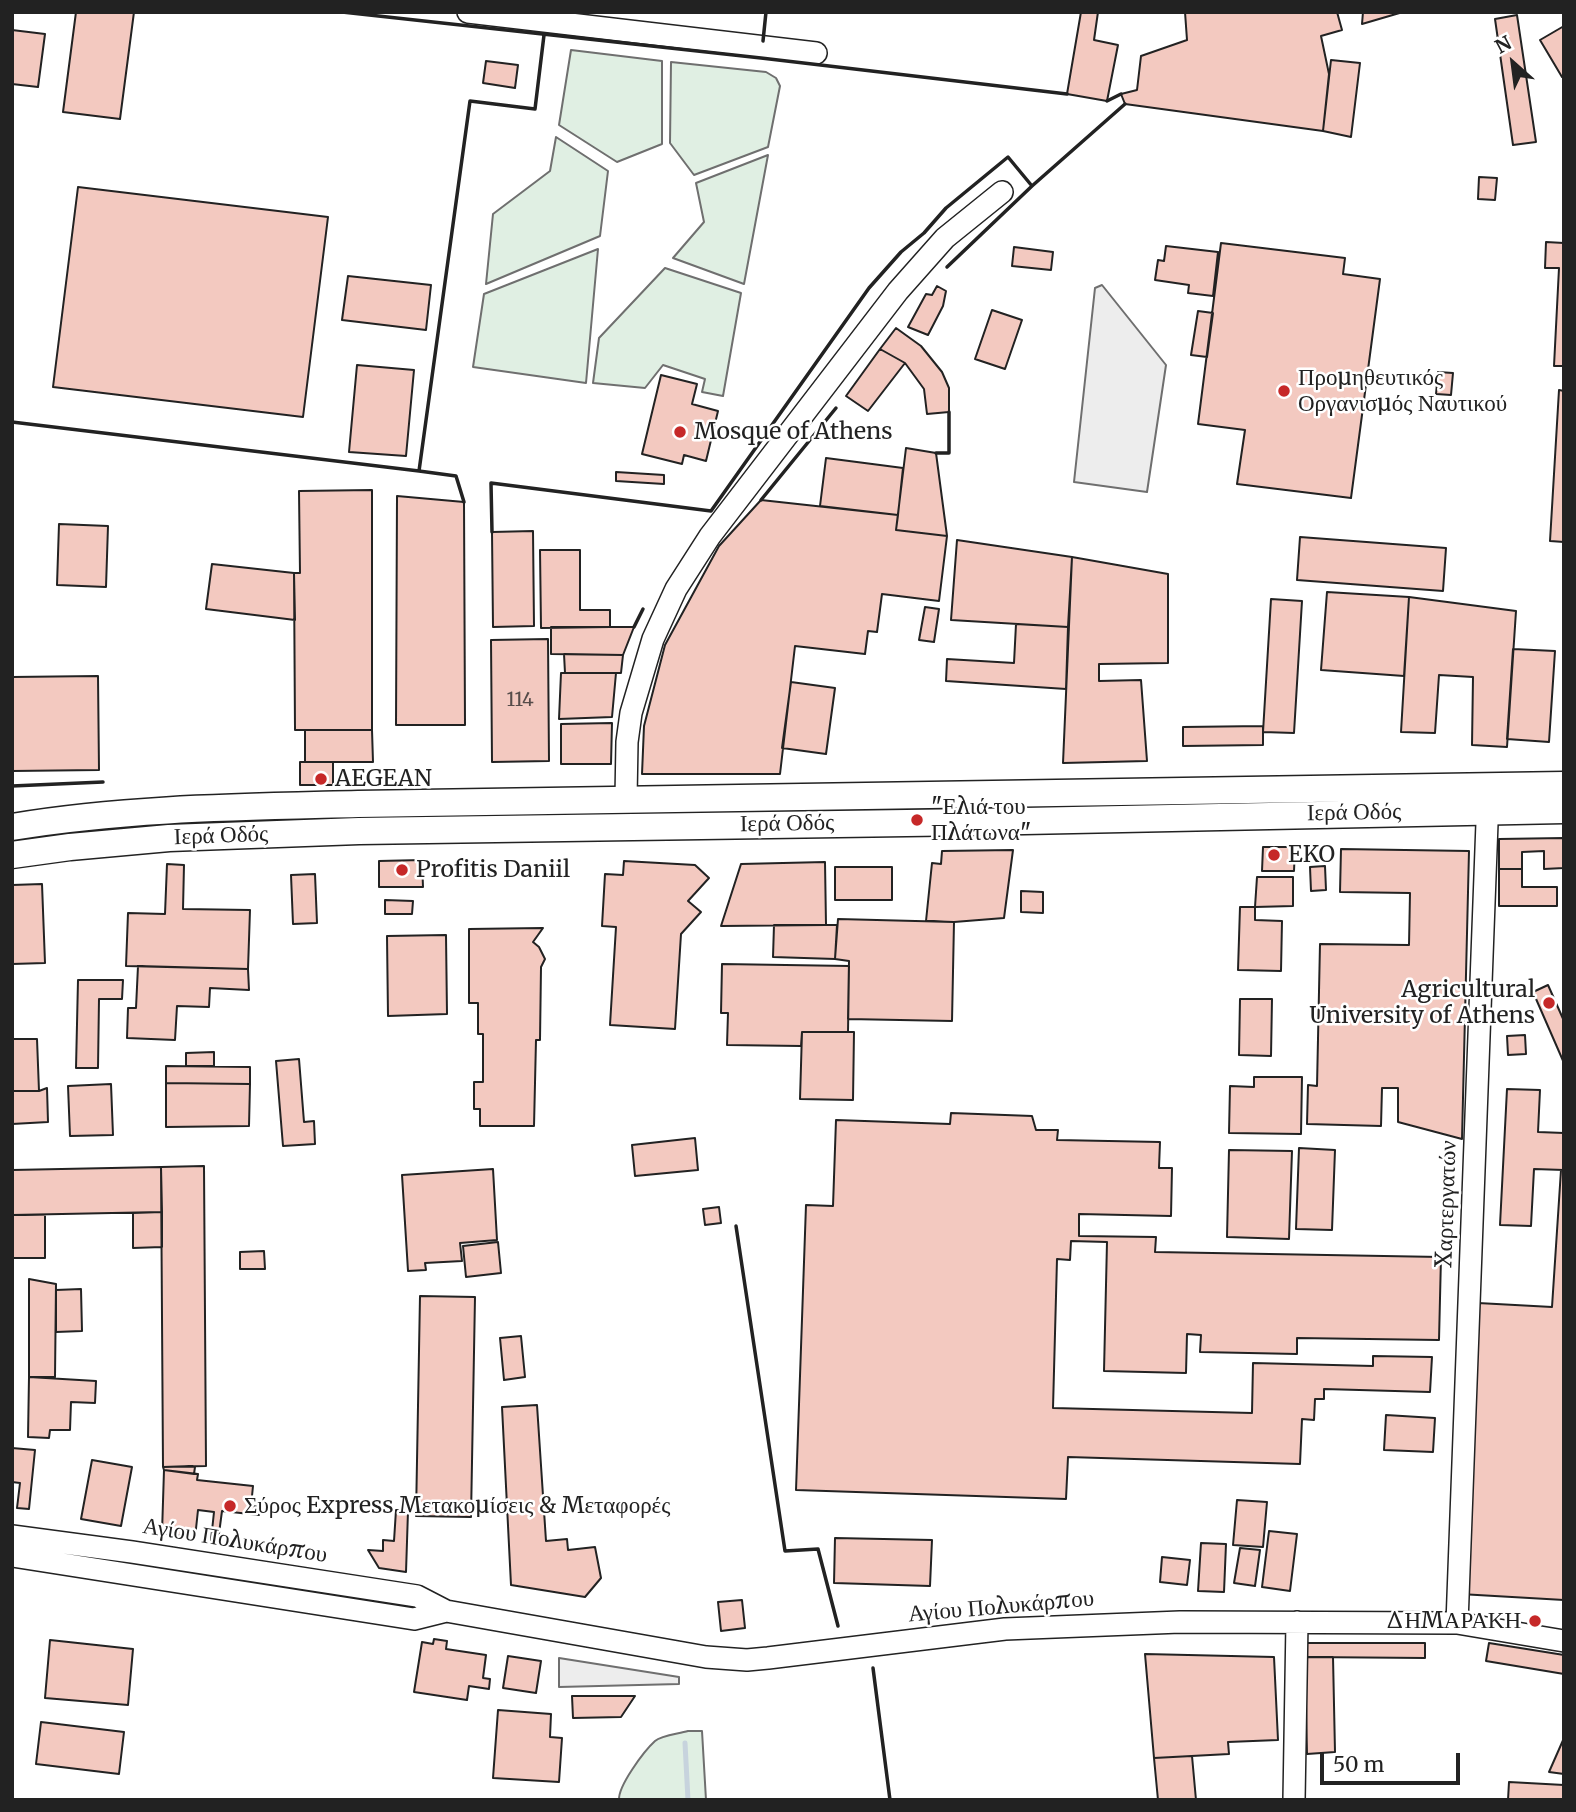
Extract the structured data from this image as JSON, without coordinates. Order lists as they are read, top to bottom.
{
  "streets": {
    "main road": ["Ιερά Οδός"],
    "street": ["Χαρτεργατών", "Αγίου Πολυκάρπου"]
  },
  "crossings": [
    ["Ιερά Οδός", "Χαρτεργατών"],
    ["Χαρτεργατών", "Αγίου Πολυκάρπου"]
  ],
  "places": [
    "Προμηθευτικός Οργανισμός Ναυτικού",
    "Mosque of Athens",
    "AEGEAN",
    "\"Ελιά του Πλάτωνα\"",
    "EKO",
    "Profitis Daniil",
    "Agricultural University of Athens",
    "Σύρος Express Μετακομίσεις & Μεταφορές",
    "ΔΗΜΑΡΑΚΗ"
  ],
  "house_numbers": ["114"],
  "scale_bar": "50 m",
  "north": "top left"
}
